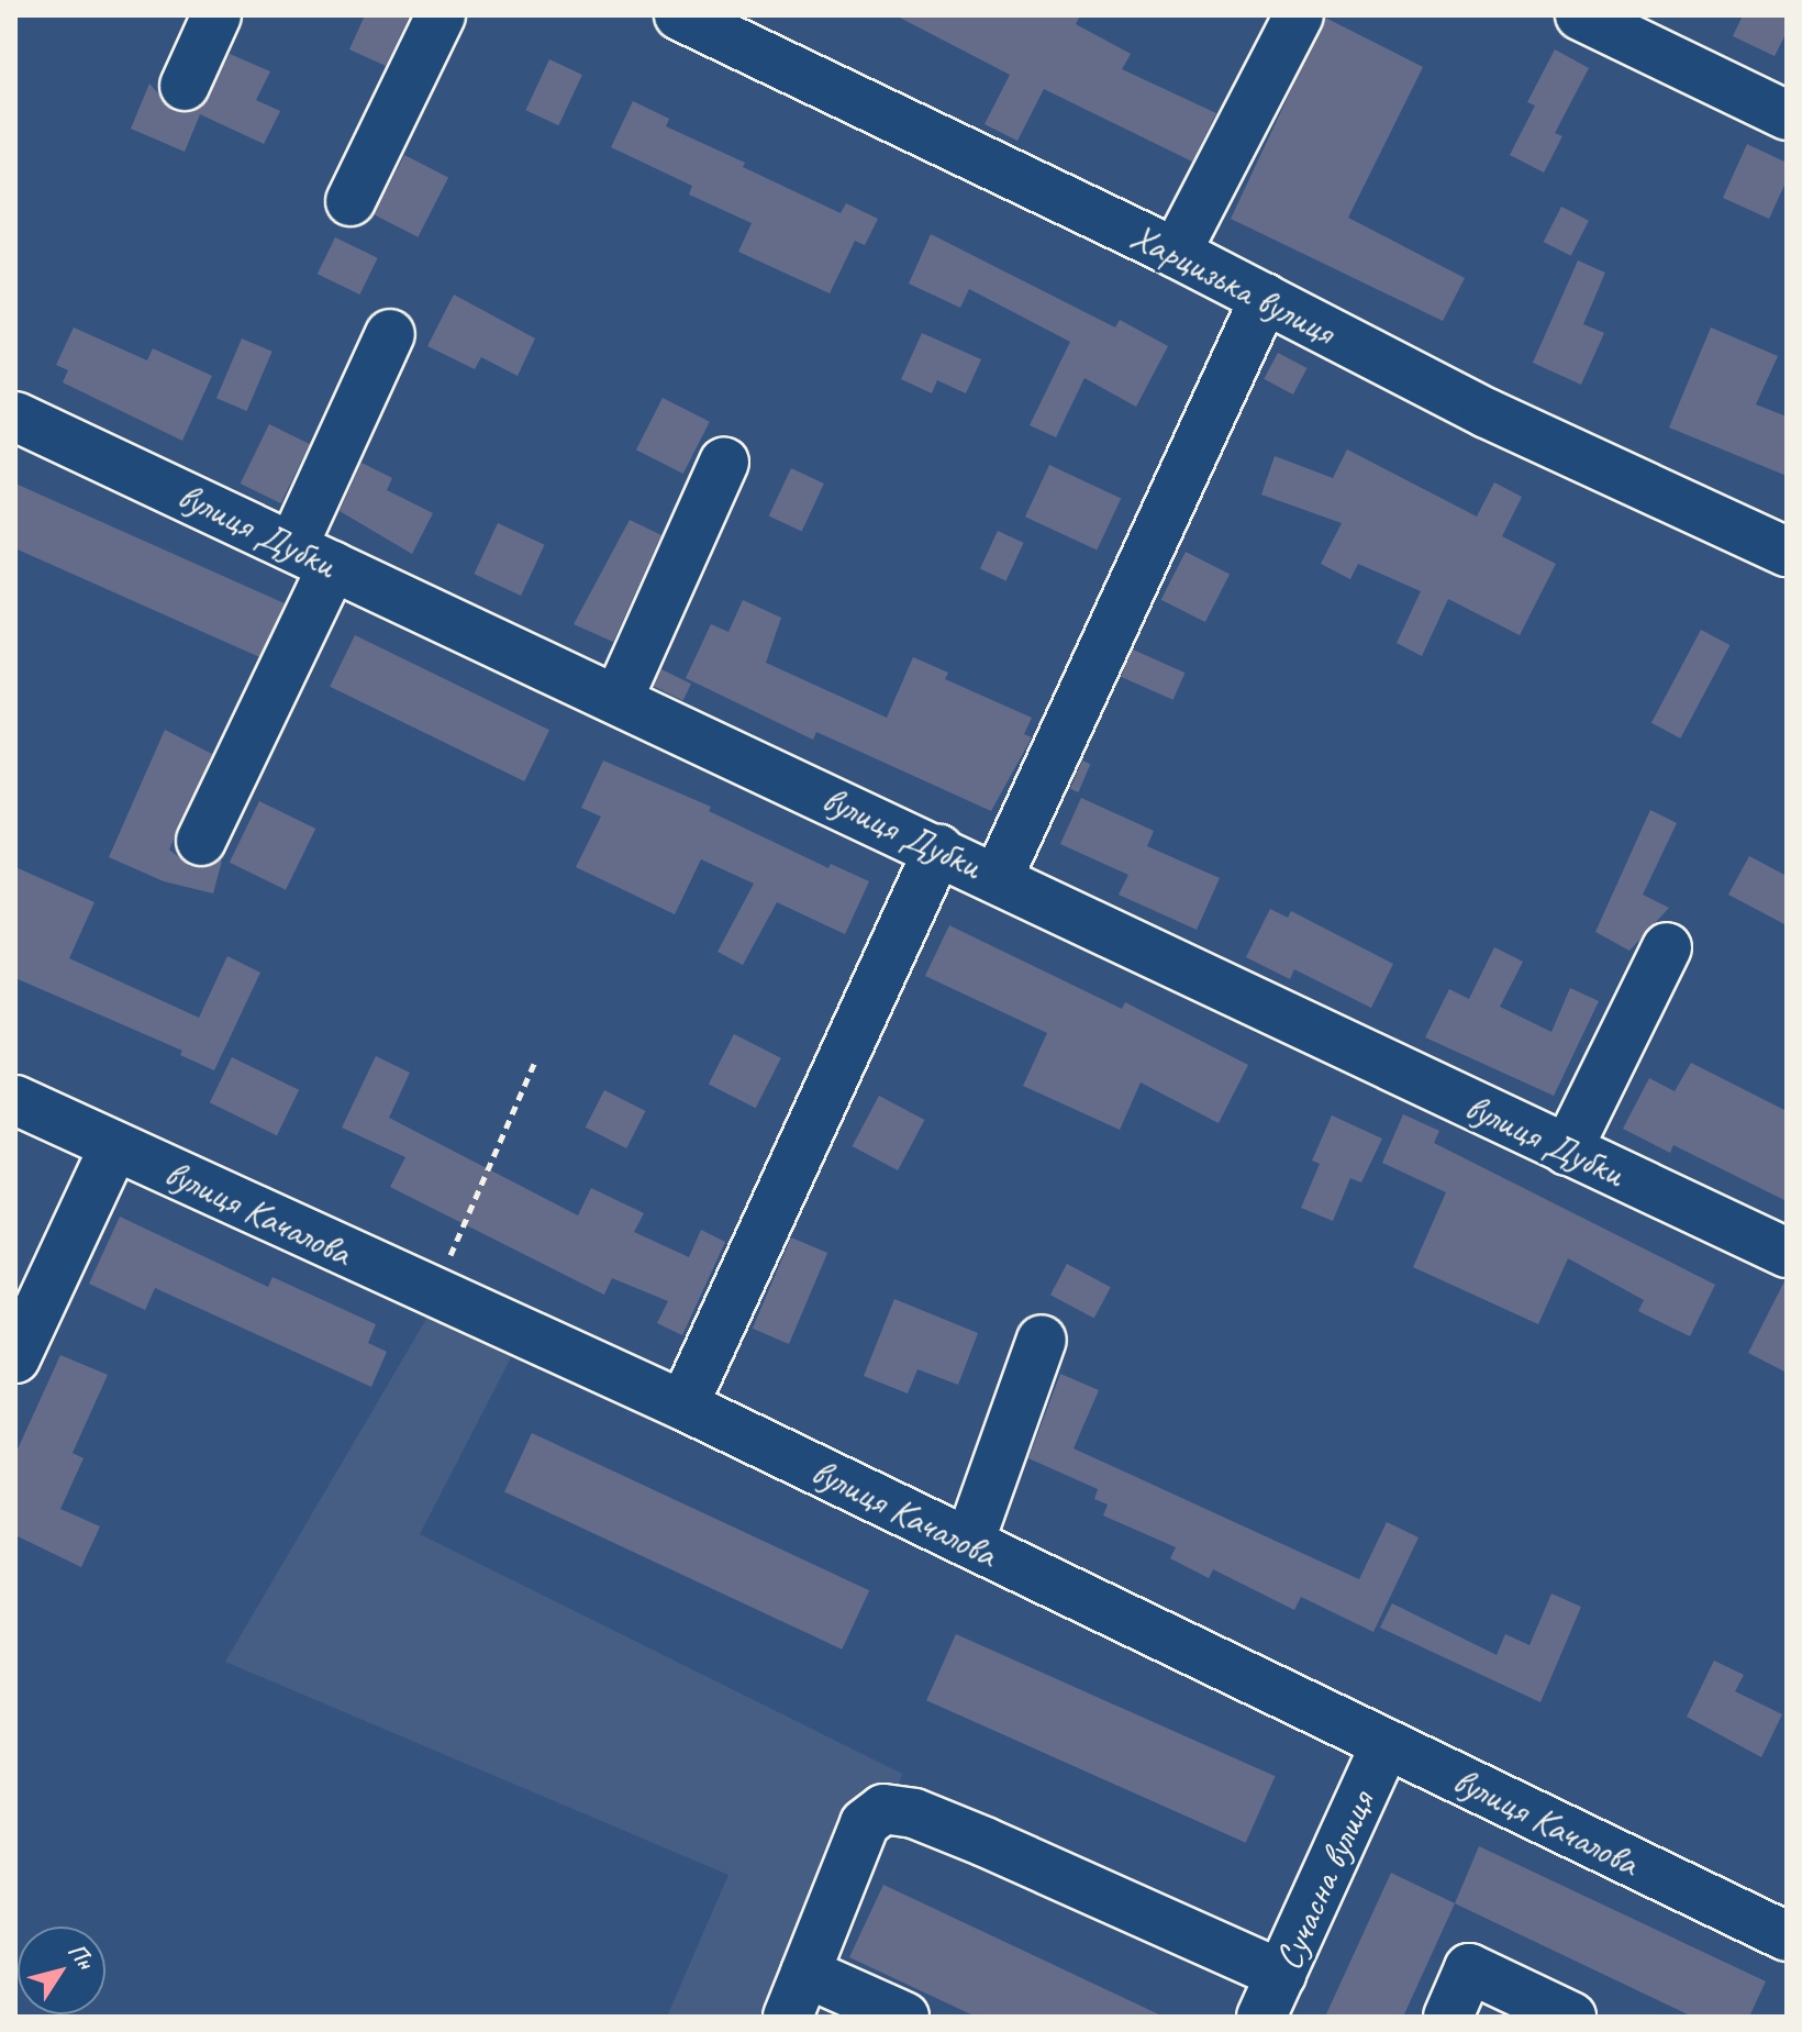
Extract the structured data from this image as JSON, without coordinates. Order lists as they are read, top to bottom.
{
  "streets": {
    "street": [
      "Харцизька вулиця",
      "вулиця Дубки",
      "вулиця Качалова",
      "Сучасна вулиця"
    ]
  },
  "crossings": [
    ["вулиця Качалова", "Сучасна вулиця"]
  ],
  "north": "top right"
}
